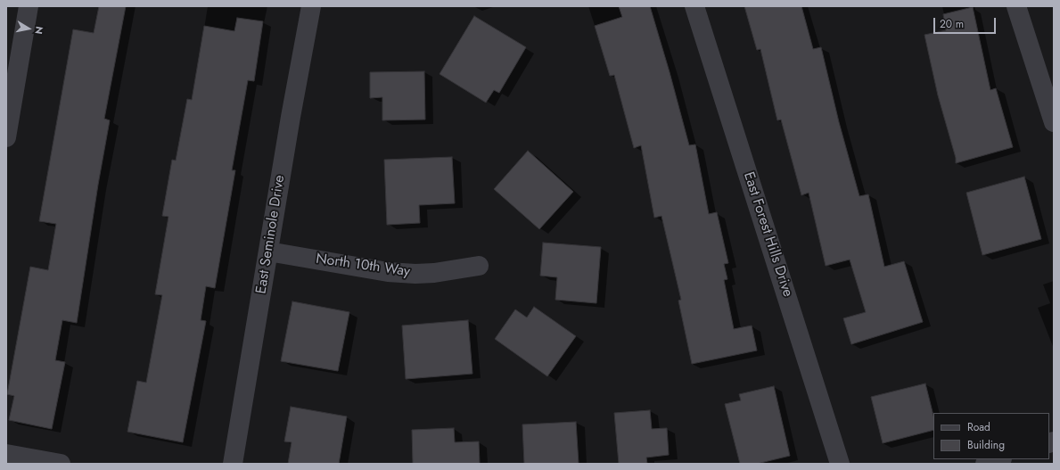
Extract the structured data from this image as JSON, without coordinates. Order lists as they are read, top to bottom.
{
  "streets": {
    "street": ["East Seminole Drive", "East Forest Hills Drive", "North 10th Way"]
  },
  "crossings": [
    ["East Seminole Drive", "North 10th Way"]
  ],
  "legend": ["Road", "Building"],
  "scale_bar": "20 m",
  "north": "right"
}
